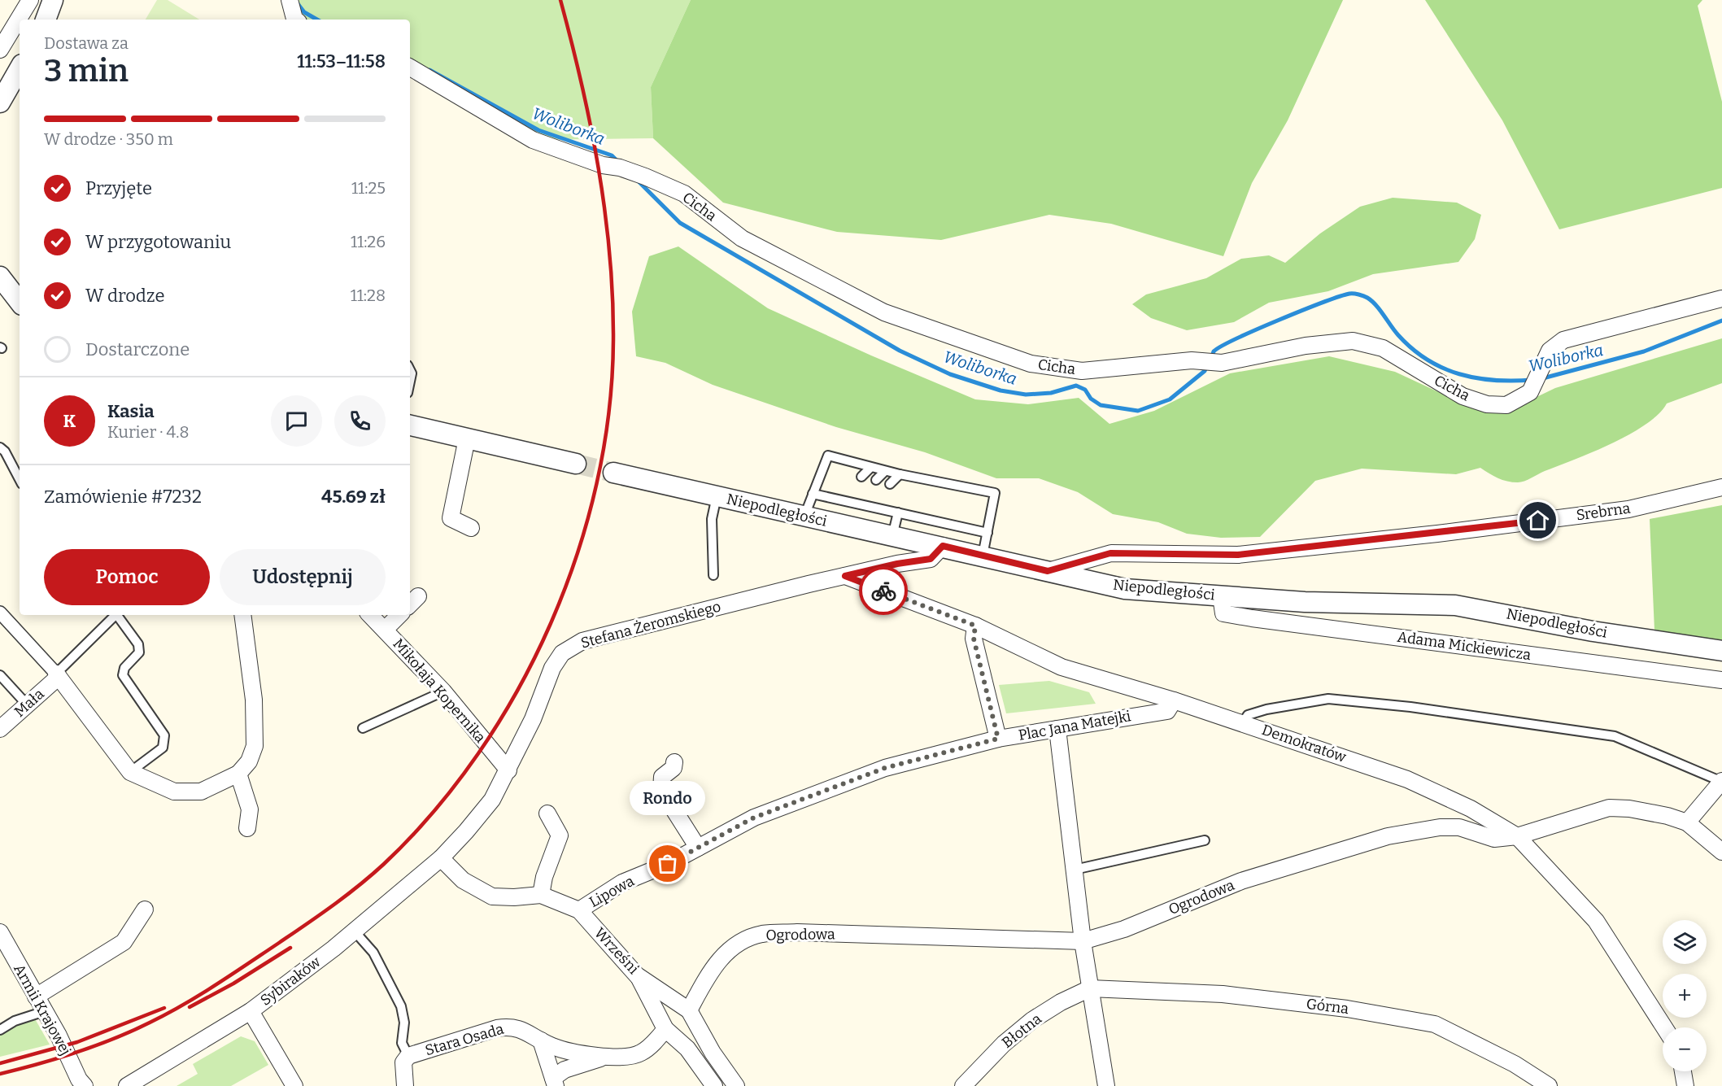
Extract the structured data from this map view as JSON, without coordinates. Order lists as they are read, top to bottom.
{
  "streets": {
    "street": [
      "Cicha",
      "Niepodległości",
      "Srebrna",
      "Stefana Żeromskiego",
      "Adama Mickiewicza",
      "Mikołaja Kopernika",
      "Mała",
      "Plac Jana Matejki",
      "Demokratów",
      "Lipowa",
      "Ogrodowa",
      "Wrześni",
      "Sybiraków",
      "Górna",
      "Armii Krajowej",
      "Błotna",
      "Stara Osada"
    ]
  },
  "crossings": [
    ["Niepodległości", "Srebrna"],
    ["Niepodległości", "Stefana Żeromskiego"],
    ["Niepodległości", "Adama Mickiewicza"],
    ["Stefana Żeromskiego", "Mikołaja Kopernika"],
    ["Stefana Żeromskiego", "Demokratów"],
    ["Stefana Żeromskiego", "Wrześni"],
    ["Stefana Żeromskiego", "Sybiraków"],
    ["Plac Jana Matejki", "Demokratów"],
    ["Plac Jana Matejki", "Lipowa"],
    ["Demokratów", "Ogrodowa"],
    ["Lipowa", "Wrześni"],
    ["Ogrodowa", "Wrześni"],
    ["Wrześni", "Sybiraków"],
    ["Sybiraków", "Stara Osada"],
    ["Górna", "Błotna"]
  ],
  "water": ["Woliborka"],
  "places": ["Rondo"],
  "page": {
    "heading": ["3 min", "Dostawa za", "11:53–11:58"],
    "panel": [
      "Kasia",
      "Kurier · 4.8",
      "Zamówienie #7232",
      "45.69 zł"
    ],
    "bar": "W drodze · 350 m",
    "list": [
      ["Przyjęte", "11:25"],
      ["W przygotowaniu", "11:26"],
      ["W drodze", "11:28"],
      "Dostarczone"
    ],
    "round": "K",
    "buttons": ["Pomoc", "Udostępnij"],
    "bubble": "Rondo",
    "map_buttons": ["+", "−"]
  }
}
